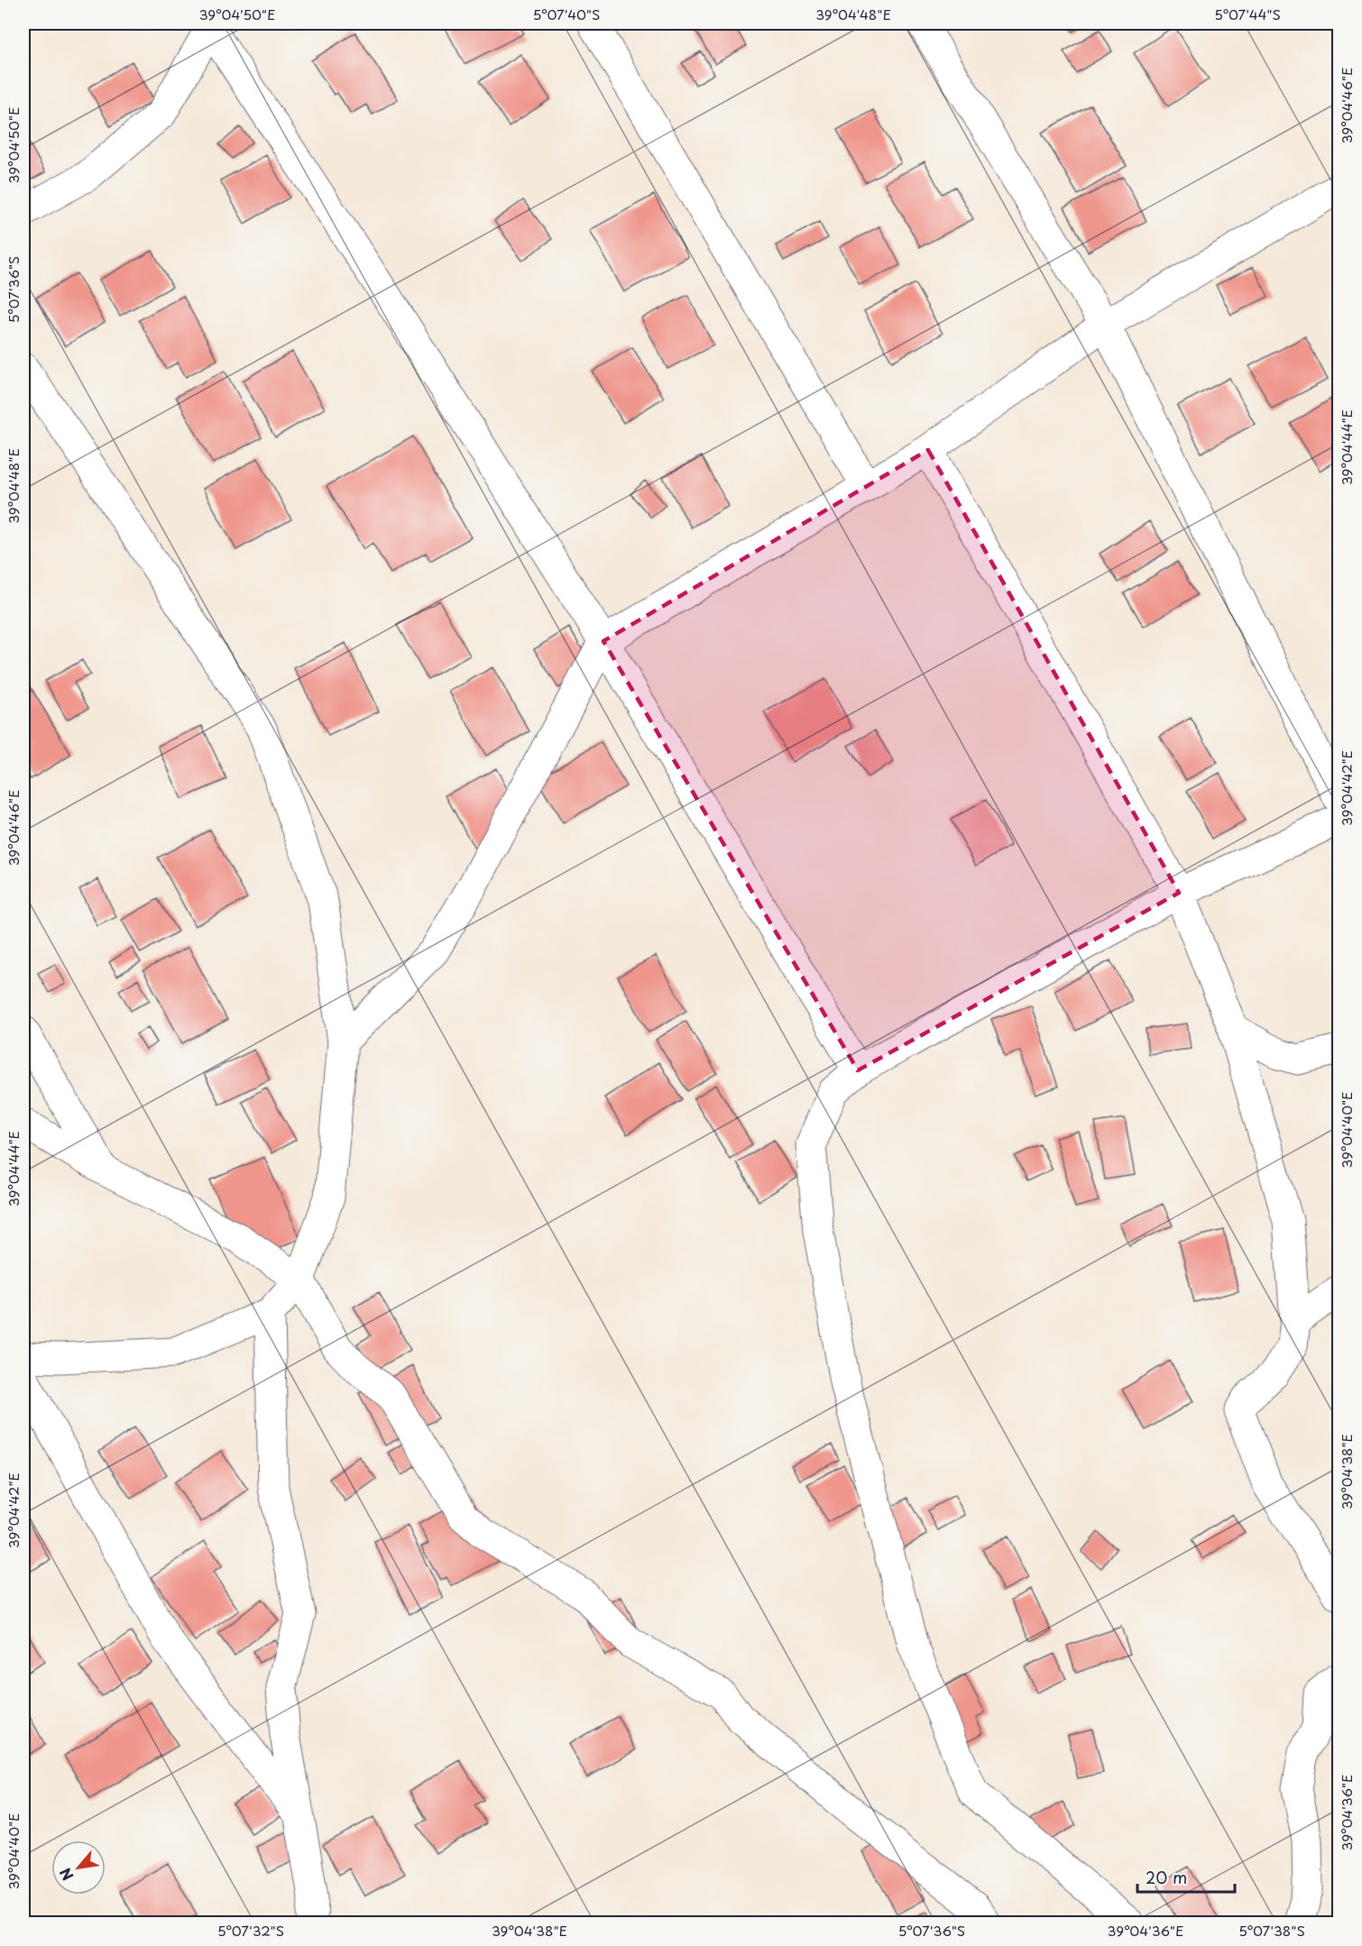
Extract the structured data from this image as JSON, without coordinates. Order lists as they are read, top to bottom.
{
  "scale_bar": "20 m",
  "north": "bottom left",
  "coordinates": [
    "39°04'50\"E",
    "5°07'40\"S",
    "39°04'48\"E",
    "5°07'44\"S",
    "39°04'46\"E",
    "5°07'36\"S",
    "39°04'44\"E",
    "39°04'42\"E",
    "39°04'40\"E",
    "39°04'38\"E",
    "39°04'36\"E",
    "5°07'32\"S",
    "5°07'38\"S"
  ]
}
